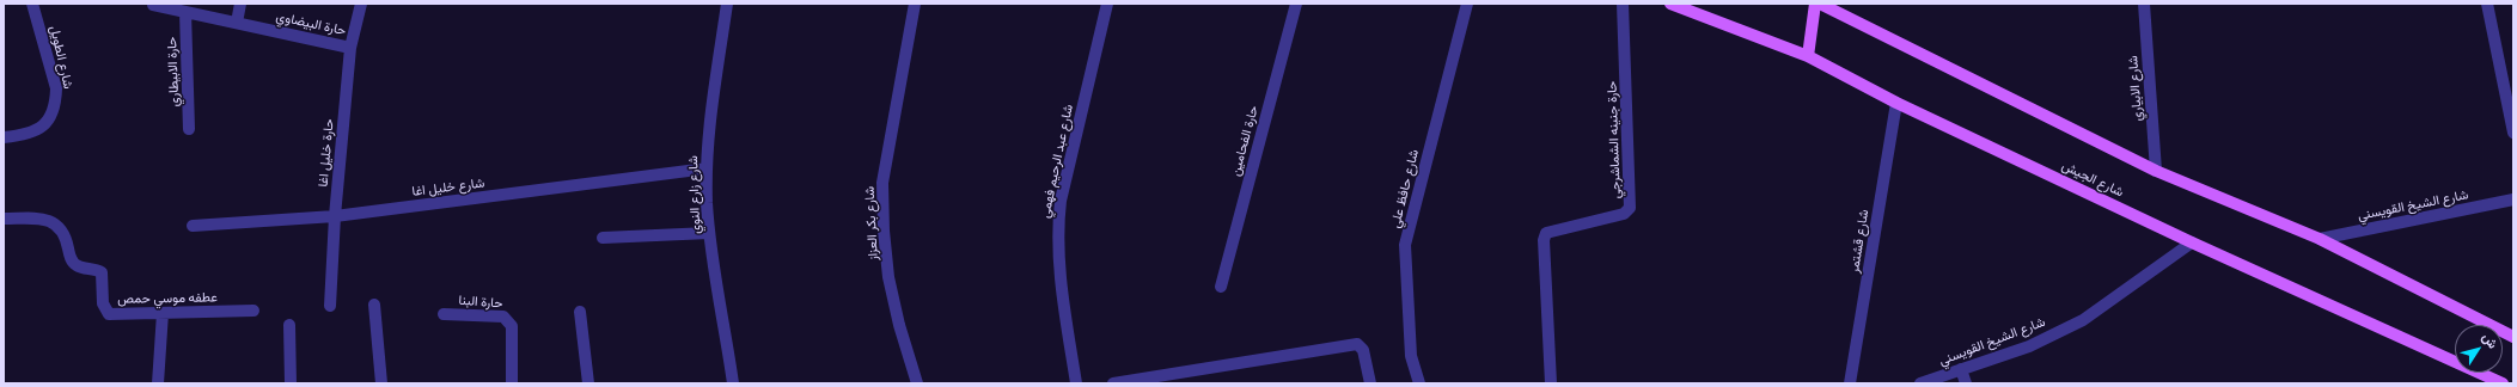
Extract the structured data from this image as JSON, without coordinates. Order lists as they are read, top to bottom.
{
  "streets": {
    "main road": ["شارع الجيش"],
    "street": [
      "حارة البيضاوي",
      "شارع الطويل",
      "حارة الابيطاري",
      "شارع الابياري",
      "حارة جنينه الشماشرجي",
      "حارة الفحامين",
      "حارة خليل اغا",
      "شارع عبد الرحيم فهمي",
      "شارع خليل اغا",
      "شارع حافظ علي",
      "شارع زارع النوي",
      "شارع الشيخ القويسني",
      "شارع بكر العزاز",
      "شارع قشتمر",
      "عطفه موسي حمص",
      "حارة البنا"
    ]
  },
  "crossings": [
    ["حارة البيضاوي", "حارة الابيطاري"],
    ["حارة البيضاوي", "حارة خليل اغا"],
    ["حارة خليل اغا", "شارع خليل اغا"],
    ["شارع الجيش", "شارع الشيخ القويسني"],
    ["شارع الجيش", "شارع قشتمر"],
    ["شارع خليل اغا", "شارع زارع النوي"]
  ],
  "north": "top right"
}
